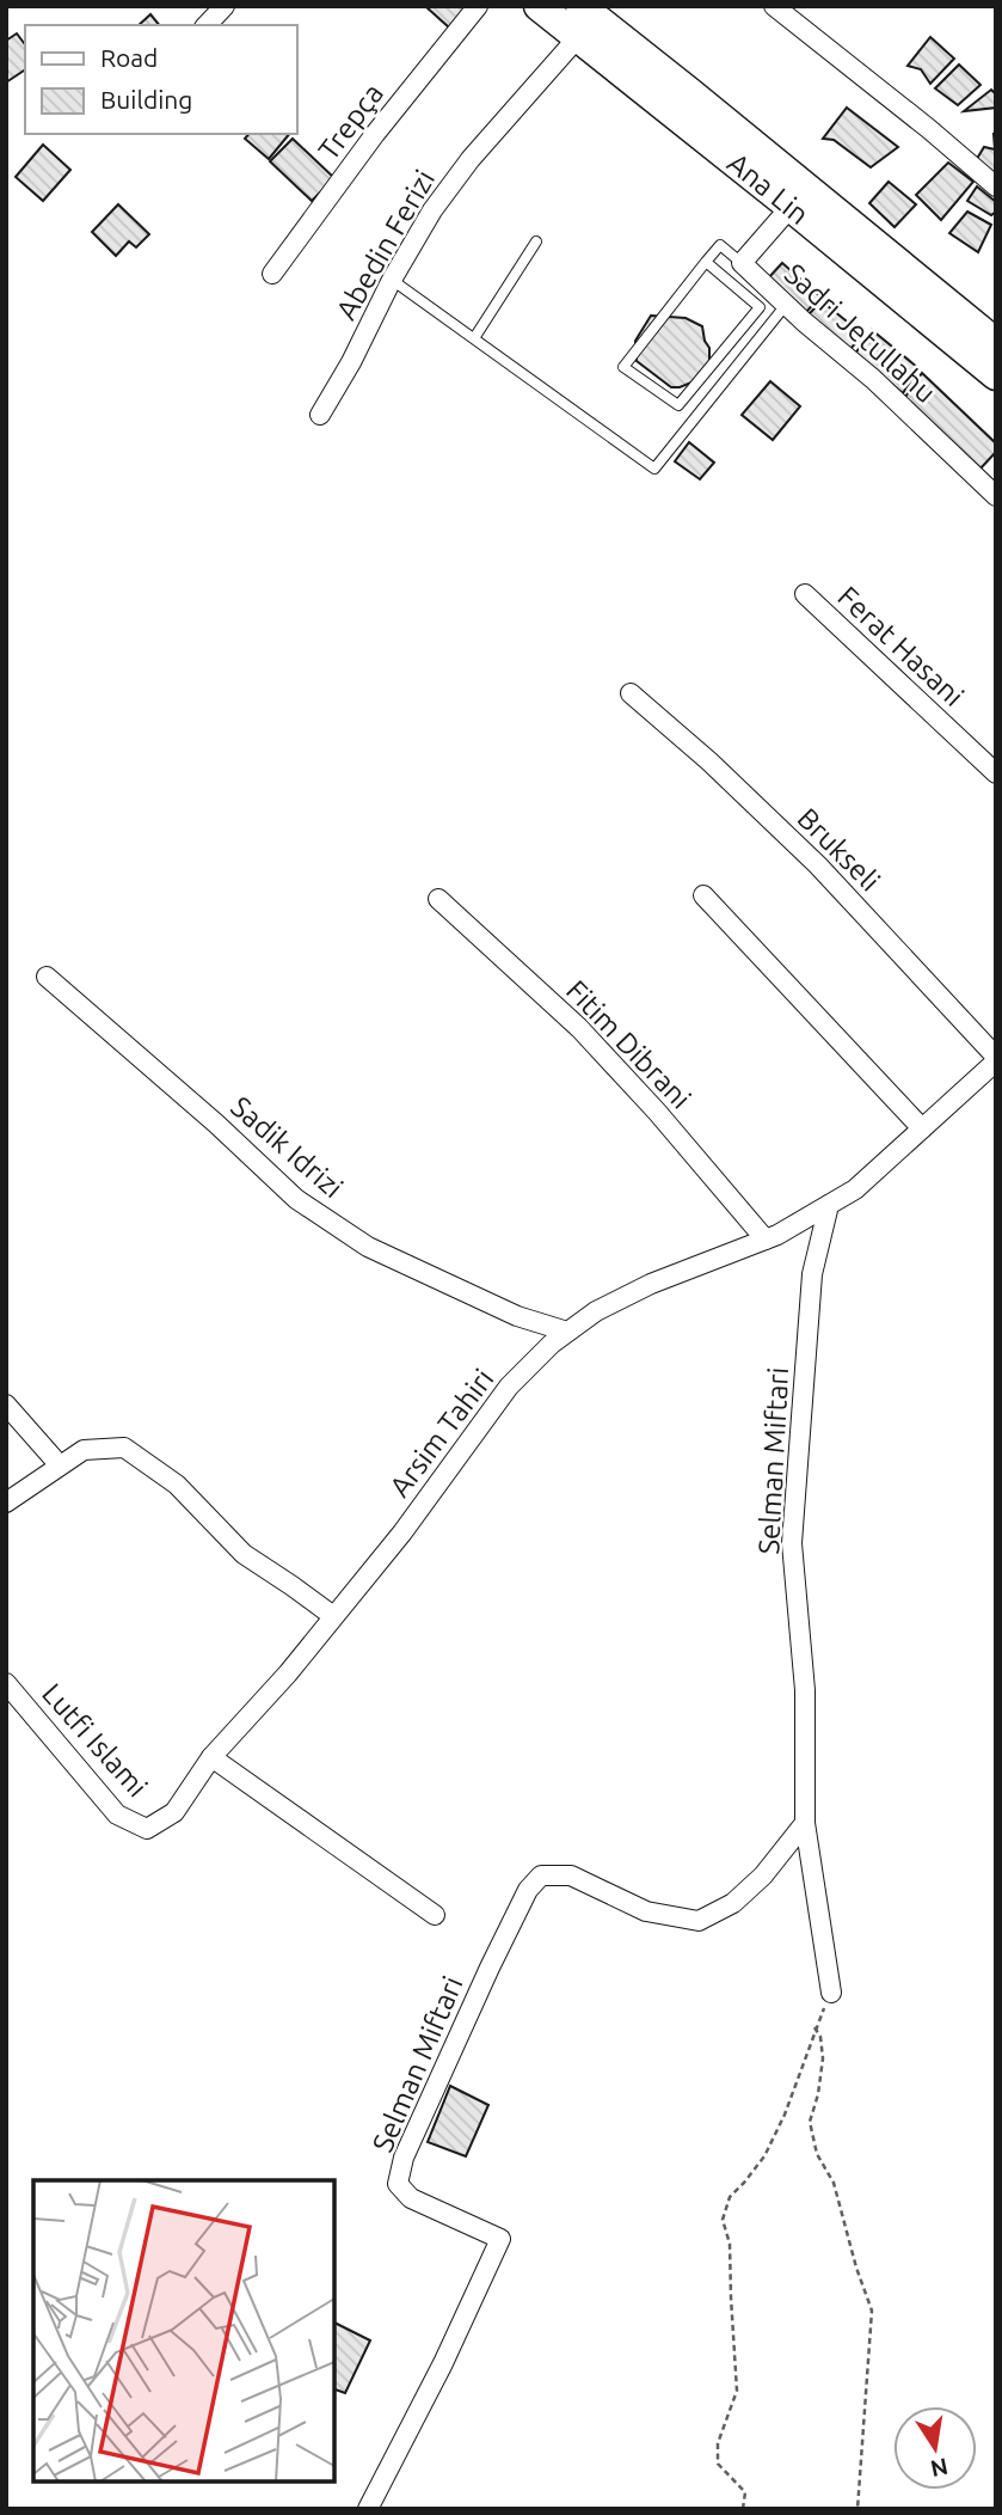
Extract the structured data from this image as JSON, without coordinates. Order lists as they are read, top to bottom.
{
  "streets": {
    "main road": ["Ana Lin"],
    "street": [
      "Trepça",
      "Abedin Ferizi",
      "Sadri Jetullahu",
      "Ferat Hasani",
      "Brukseli",
      "Fitim Dibrani",
      "Sadik Idrizi",
      "Arsim Tahiri",
      "Selman Miftari",
      "Lutfi Islami"
    ]
  },
  "crossings": [
    ["Ana Lin", "Abedin Ferizi"],
    ["Ana Lin", "Sadri Jetullahu"],
    ["Brukseli", "Arsim Tahiri"],
    ["Fitim Dibrani", "Arsim Tahiri"],
    ["Sadik Idrizi", "Arsim Tahiri"],
    ["Arsim Tahiri", "Selman Miftari"],
    ["Arsim Tahiri", "Lutfi Islami"]
  ],
  "legend": ["Road", "Building"],
  "north": "bottom"
}
